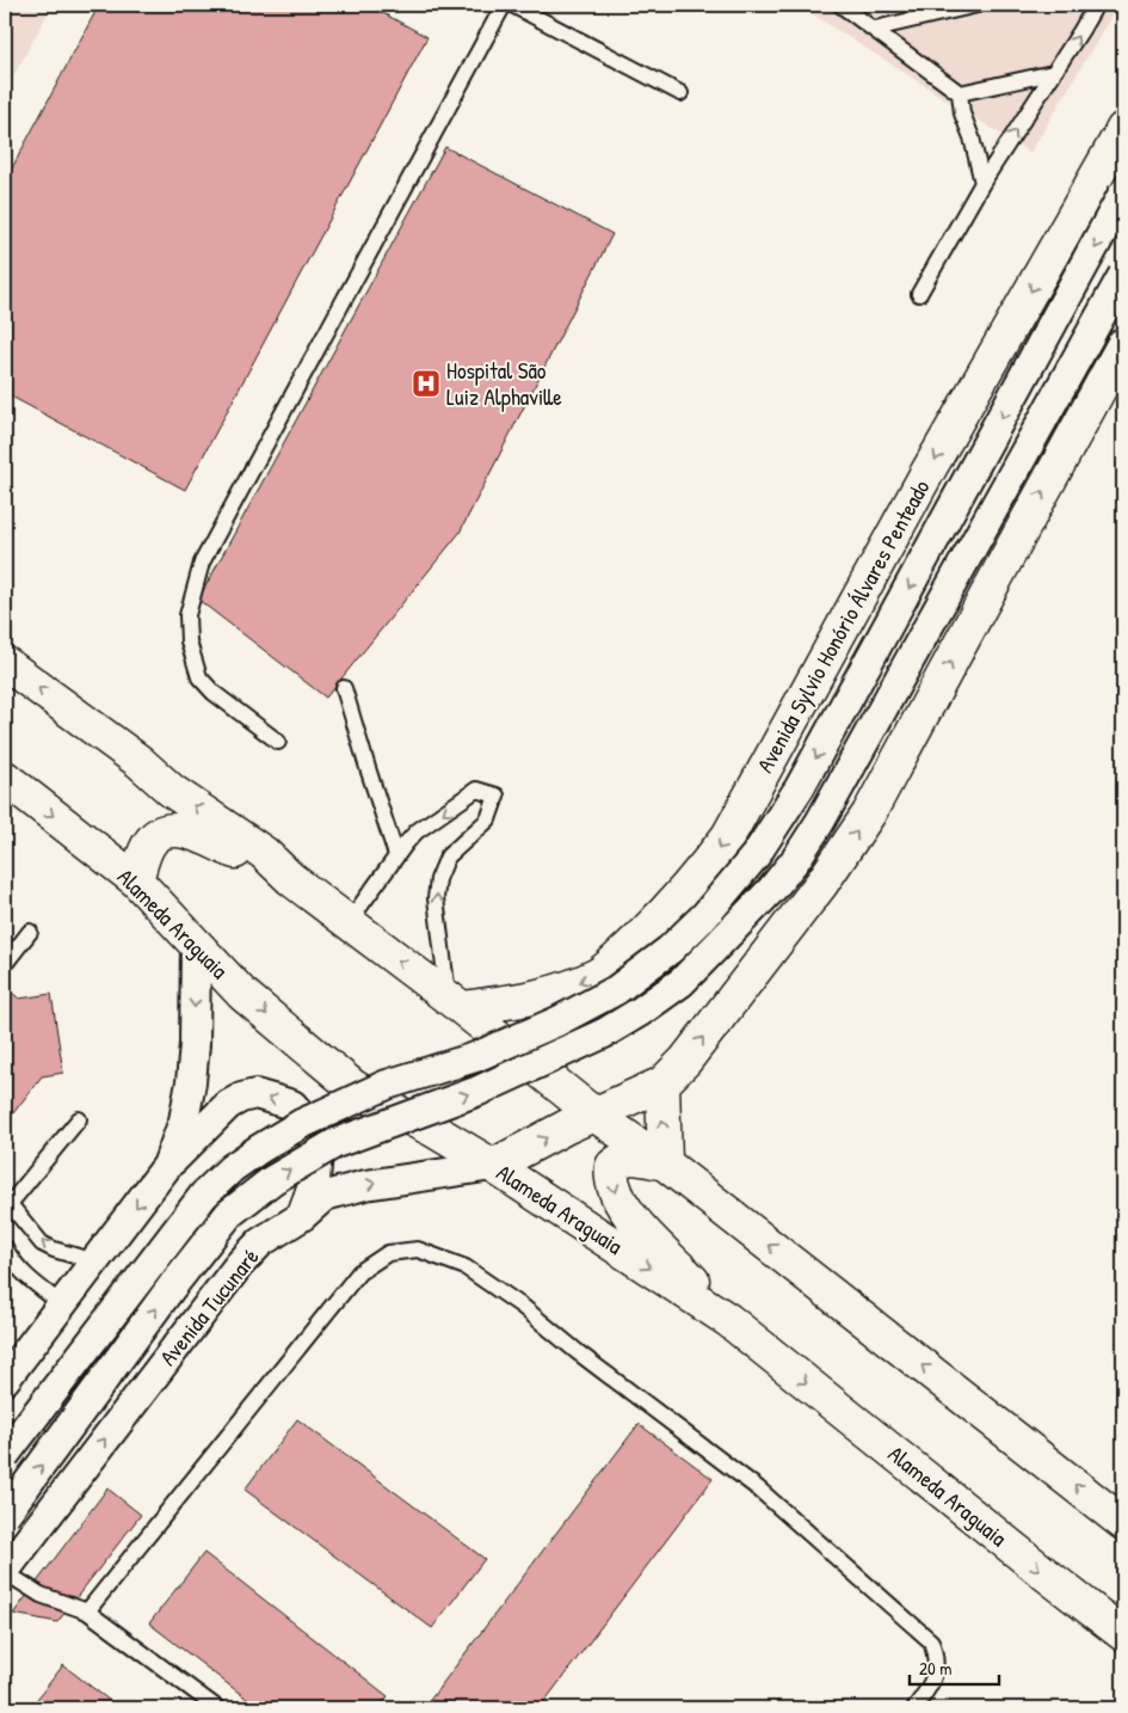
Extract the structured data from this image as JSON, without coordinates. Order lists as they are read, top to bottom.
{
  "streets": {
    "main road": ["Avenida Sylvio Honório Álvares Penteado", "Alameda Araguaia"],
    "street": ["Avenida Tucunaré"]
  },
  "crossings": [
    ["Alameda Araguaia", "Avenida Tucunaré"]
  ],
  "places": {
    "hospital": ["Hospital São Luiz Alphaville"]
  },
  "scale_bar": "20 m"
}
